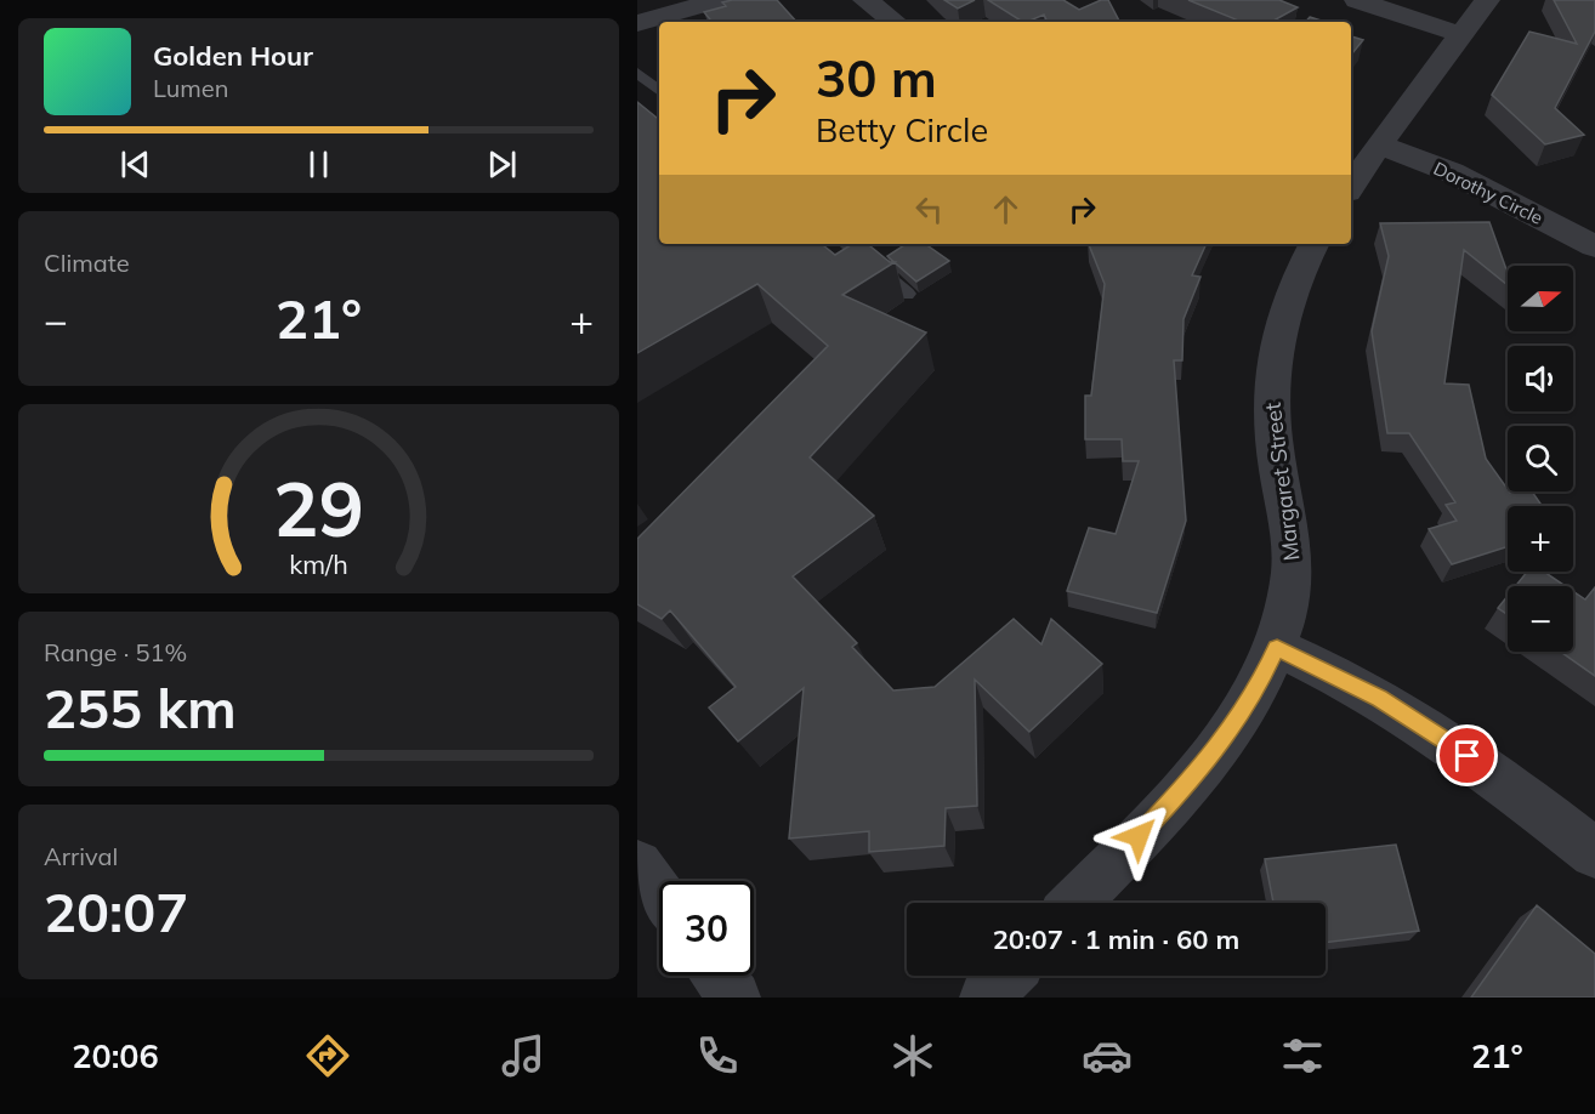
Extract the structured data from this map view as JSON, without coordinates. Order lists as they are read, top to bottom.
{
  "streets": {
    "street": ["Dorothy Circle", "Margaret Street"]
  },
  "north": "right",
  "page": {
    "turn": ["30 m", "Betty Circle"],
    "song": ["Golden Hour", "Lumen"],
    "tile": [
      "Climate",
      ["Range · 51%", "255 km"],
      ["Arrival", "20:07"]
    ],
    "map_buttons": ["+", "−"],
    "heat": ["−", "21°", "+"],
    "limit": "30",
    "trip": "20:07 · 1 min · 60 m",
    "tabs": ["20:06", "21°"],
    "gauge": ["29", "km/h"]
  }
}
